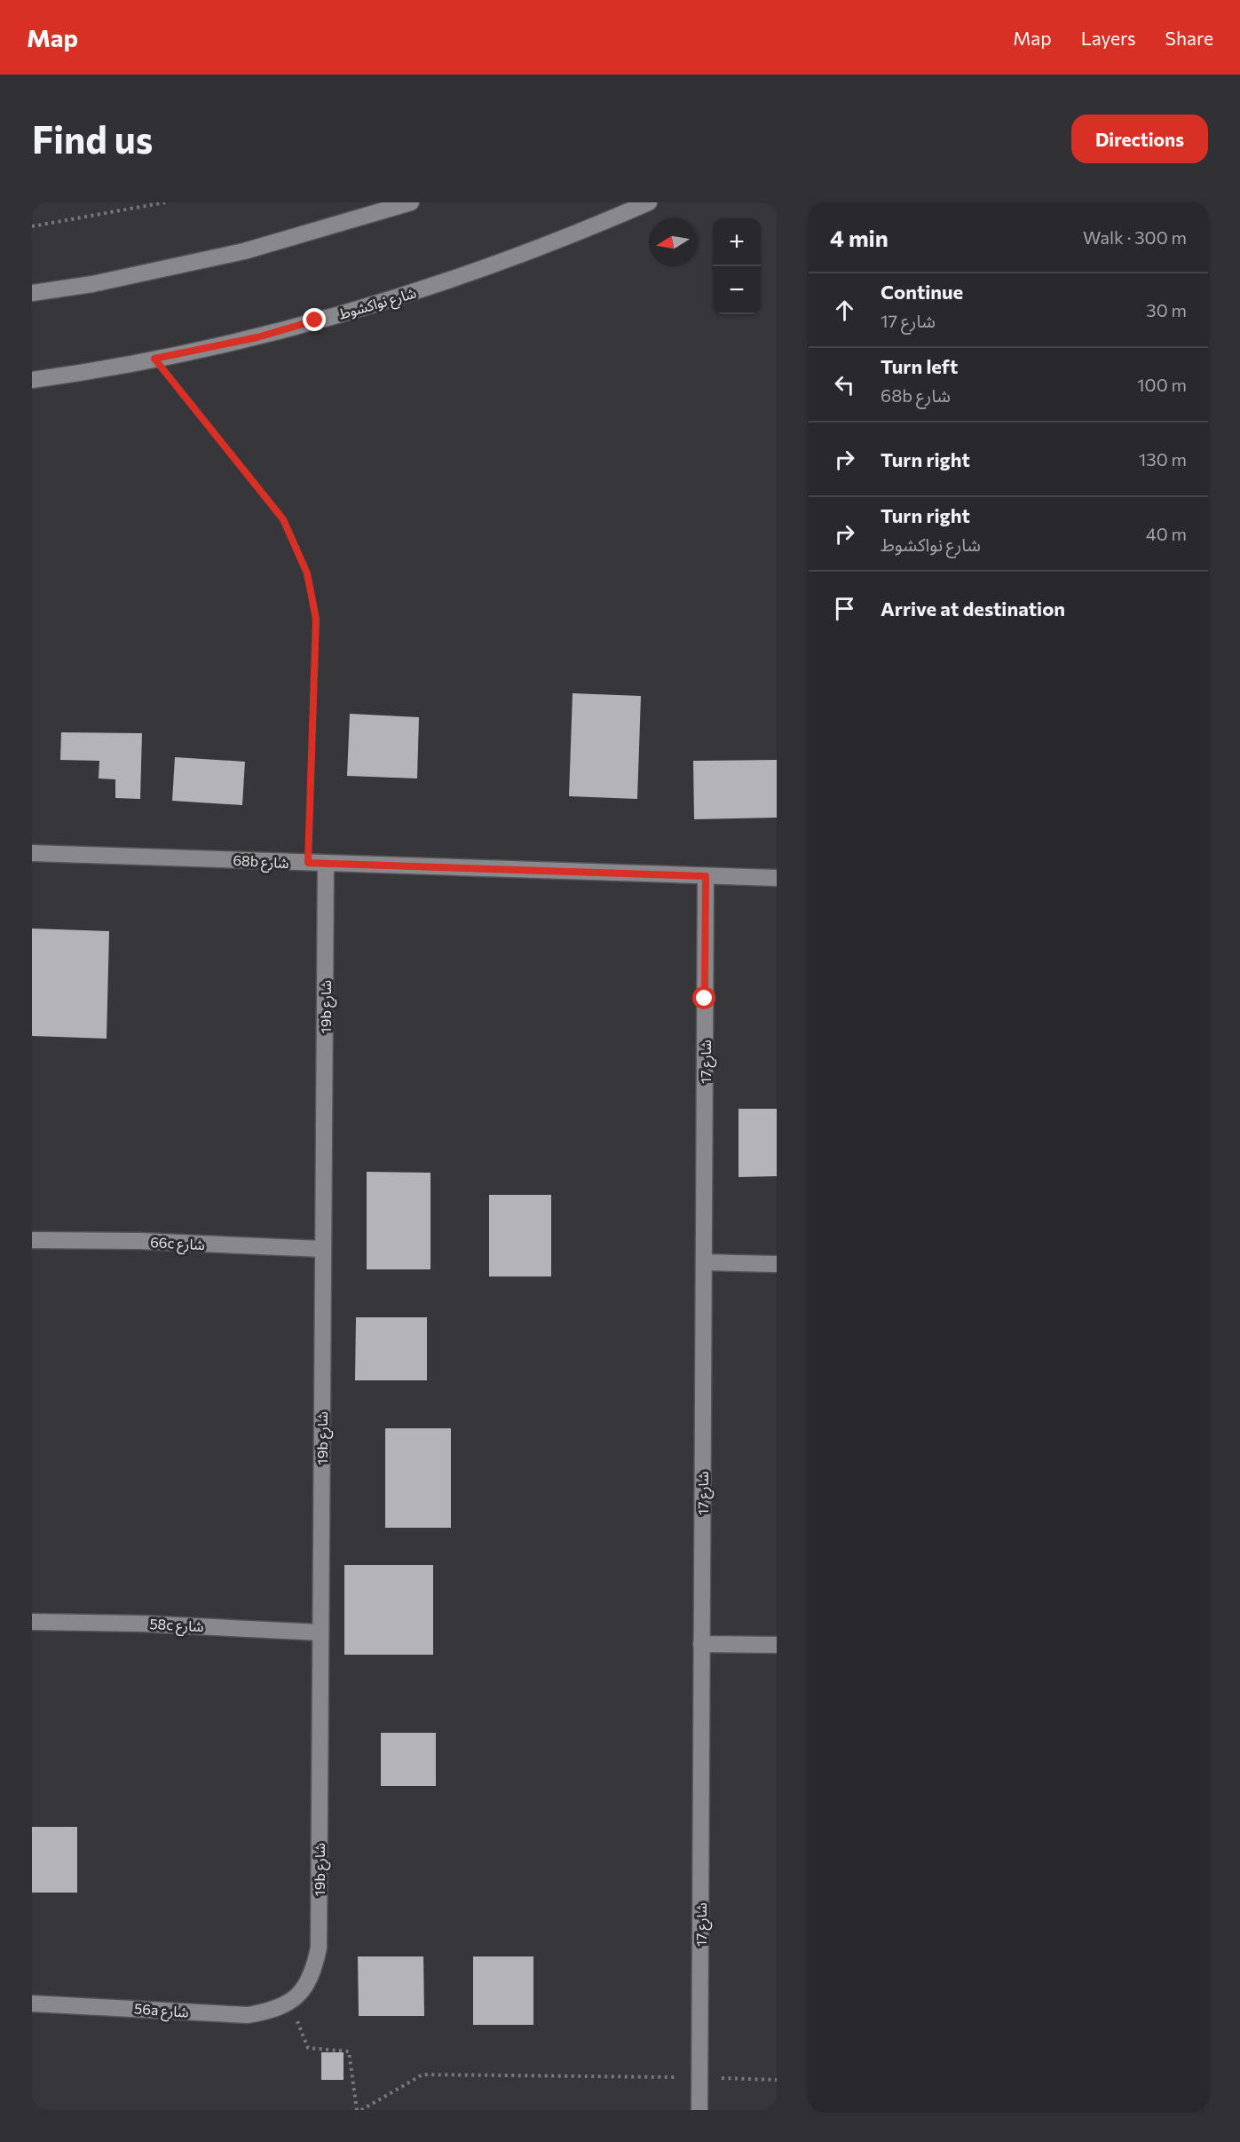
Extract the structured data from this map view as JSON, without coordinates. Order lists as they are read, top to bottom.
{
  "streets": {
    "street": [
      "شارع نواكشوط",
      "68b شارع",
      "19b شارع",
      "شارع 17",
      "66c شارع",
      "58c شارع",
      "56a شارع"
    ]
  },
  "crossings": [
    ["68b شارع", "19b شارع"],
    ["68b شارع", "شارع 17"],
    ["19b شارع", "66c شارع"],
    ["19b شارع", "58c شارع"],
    ["19b شارع", "56a شارع"]
  ],
  "north": "left",
  "page": {
    "header": "Map",
    "nav": ["Map", "Layers", "Share"],
    "buttons": "Directions",
    "title": "Find us",
    "heading": ["4 min", "Walk · 300 m"],
    "map_buttons": ["+", "−"],
    "list": [
      ["Continue", "شارع 17", "30 m"],
      ["Turn left", "68b شارع", "100 m"],
      ["Turn right", "130 m"],
      ["Turn right", "شارع نواكشوط", "40 m"],
      "Arrive at destination"
    ]
  }
}
